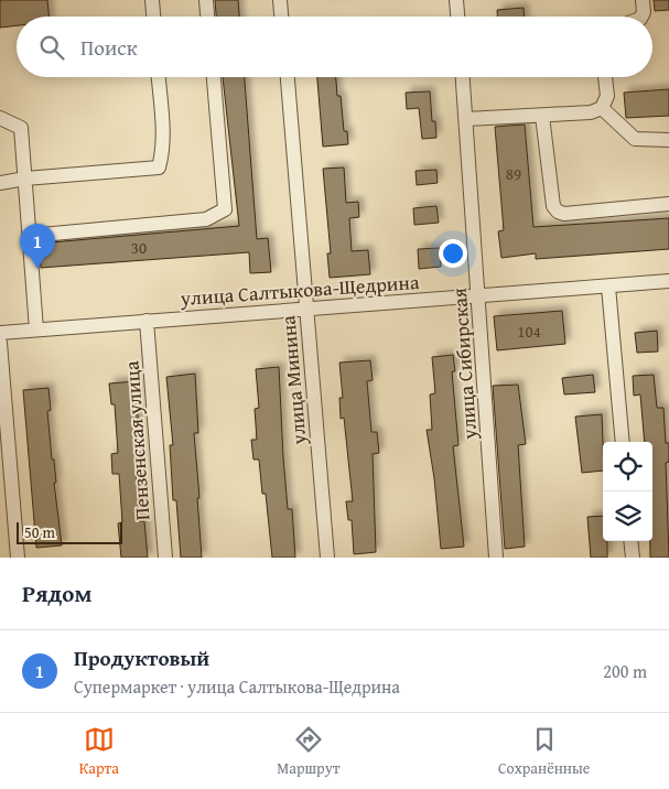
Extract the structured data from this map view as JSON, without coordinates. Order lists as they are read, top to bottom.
{
  "streets": {
    "street": [
      "улица Салтыкова-Щедрина",
      "улица Сибирская",
      "улица Минина",
      "Пензенская улица"
    ]
  },
  "crossings": [
    ["улица Салтыкова-Щедрина", "улица Сибирская"],
    ["улица Салтыкова-Щедрина", "улица Минина"],
    ["улица Салтыкова-Щедрина", "Пензенская улица"]
  ],
  "house_numbers": ["89", "30", "104"],
  "scale_bar": "50 m",
  "page": {
    "search": "Поиск",
    "pins": "1",
    "scale": "50 m",
    "heading": "Рядом",
    "list": [
      {
        "mark": "1",
        "name": "Продуктовый",
        "note": "Супермаркет · улица Салтыкова-Щедрина",
        "value": "200 m"
      }
    ],
    "nav": ["Карта", "Маршрут", "Сохранённые"]
  }
}
